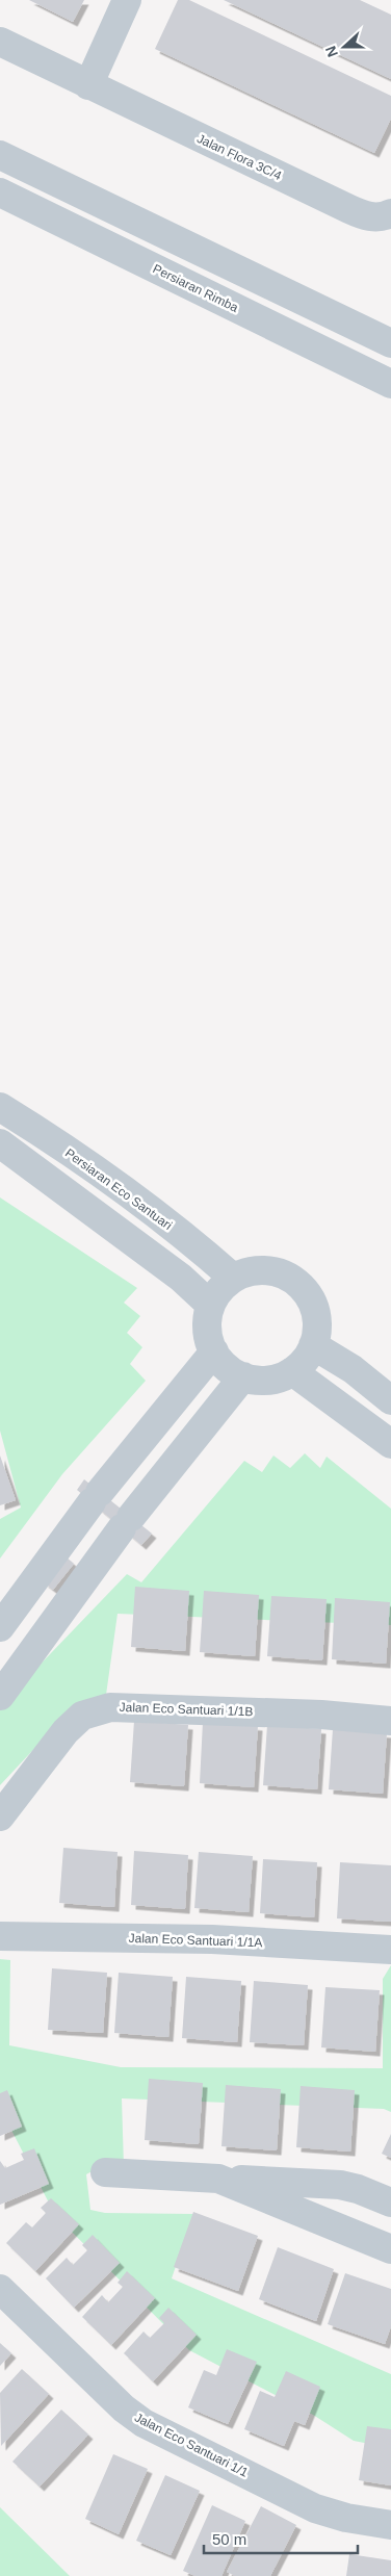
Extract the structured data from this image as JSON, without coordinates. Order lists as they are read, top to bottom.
{
  "streets": {
    "street": [
      "Jalan Flora 3C/4",
      "Persiaran Rimba",
      "Persiaran Eco Santuari",
      "Jalan Eco Santuari 1/1B",
      "Jalan Eco Santuari 1/1A",
      "Jalan Eco Santuari 1/1"
    ]
  },
  "scale_bar": "50 m",
  "north": "left"
}
